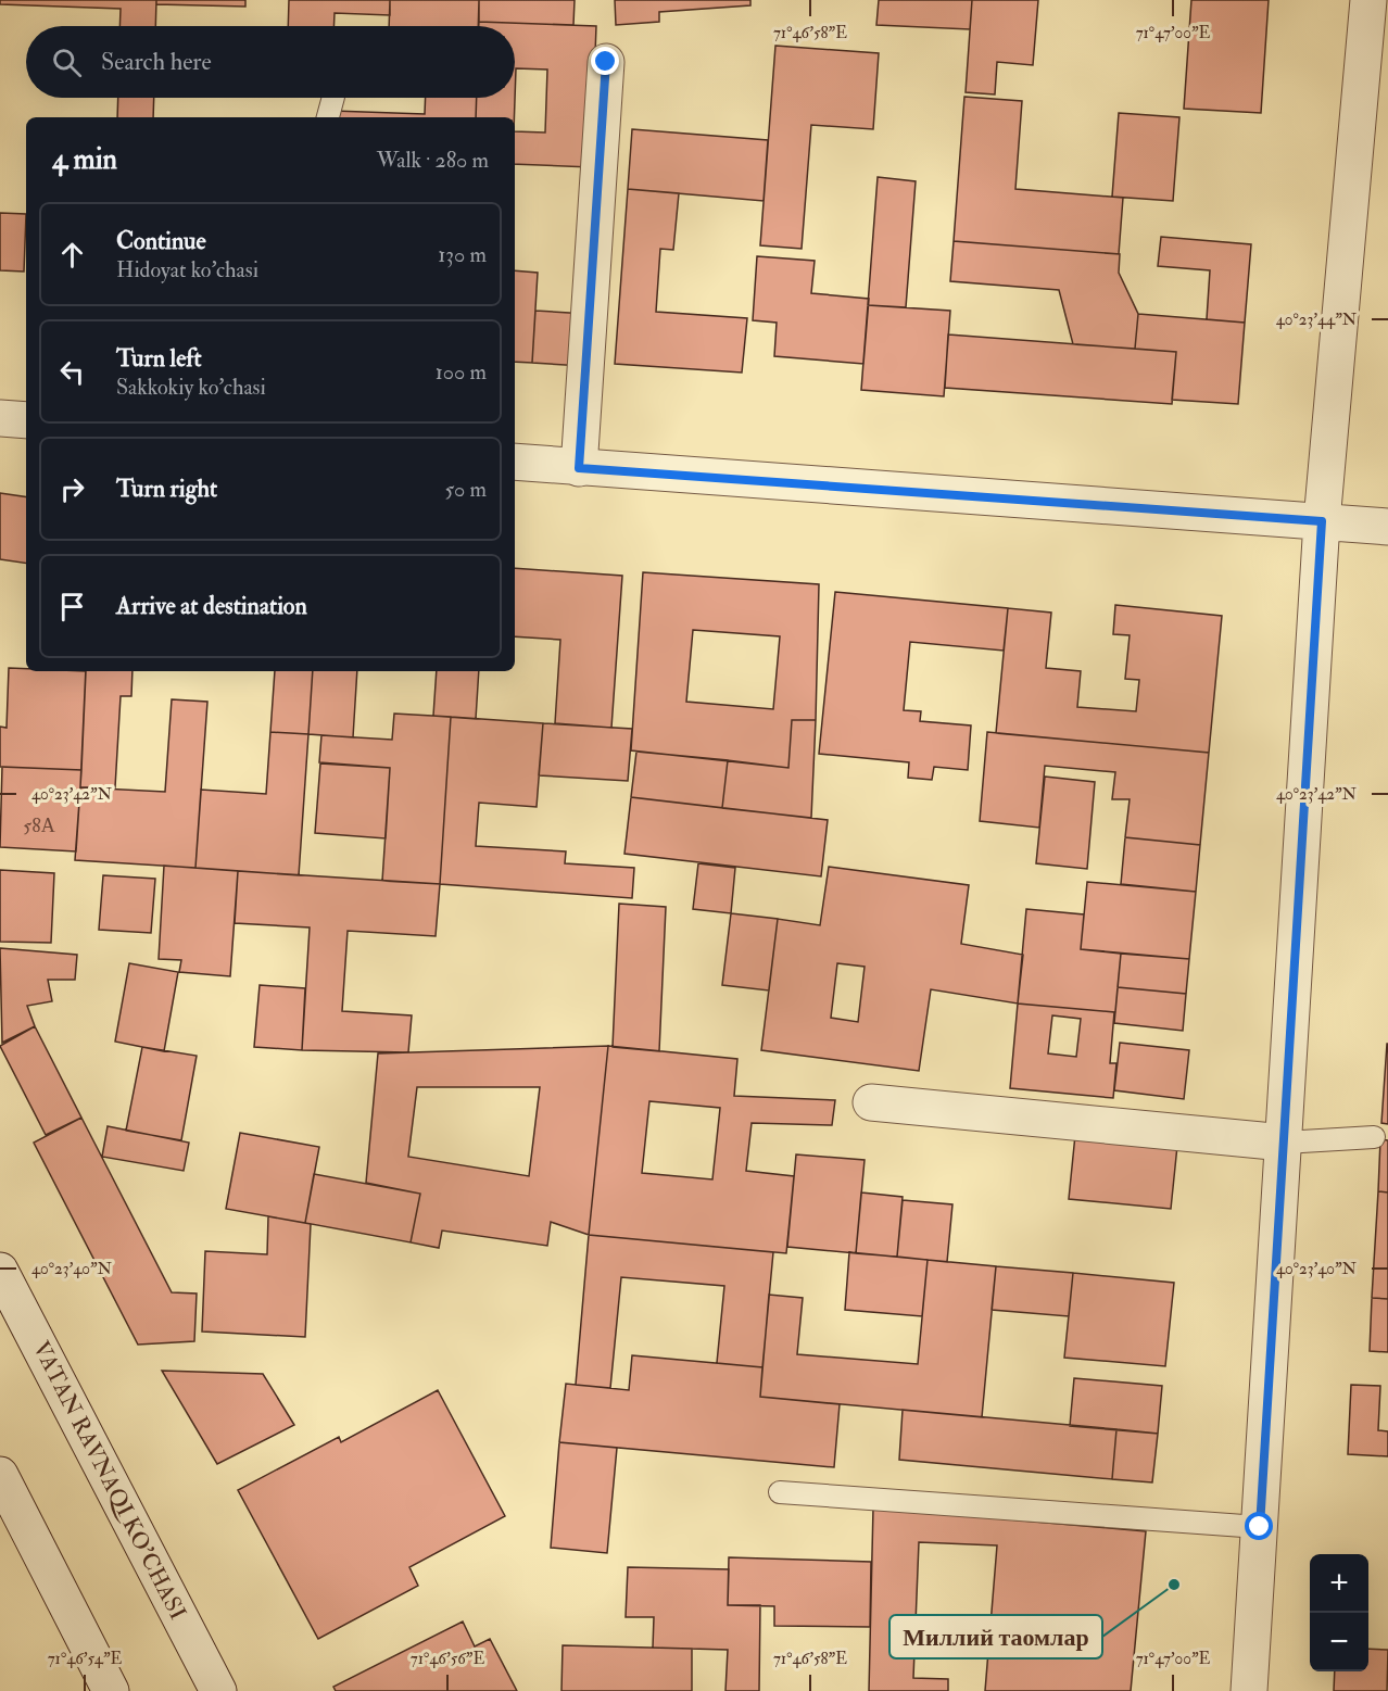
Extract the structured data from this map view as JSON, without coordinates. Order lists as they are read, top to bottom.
{
  "streets": {
    "street": ["VATAN RAVNAQI KO'CHASI"]
  },
  "places": ["Миллий таомлар"],
  "house_numbers": ["58А"],
  "page": {
    "search": "Search here",
    "heading": ["4 min", "Walk · 280 m"],
    "list": [
      ["Continue", "Hidoyat ko'chasi", "130 m"],
      ["Turn left", "Sakkokiy ko'chasi", "100 m"],
      ["Turn right", "50 m"],
      "Arrive at destination"
    ],
    "map_buttons": ["+", "−"]
  },
  "coordinates": [
    "71°46'58\"E",
    "71°47'00\"E",
    "40°23'44\"N",
    "40°23'42\"N",
    "40°23'40\"N",
    "71°46'54\"E",
    "71°46'56\"E"
  ]
}
